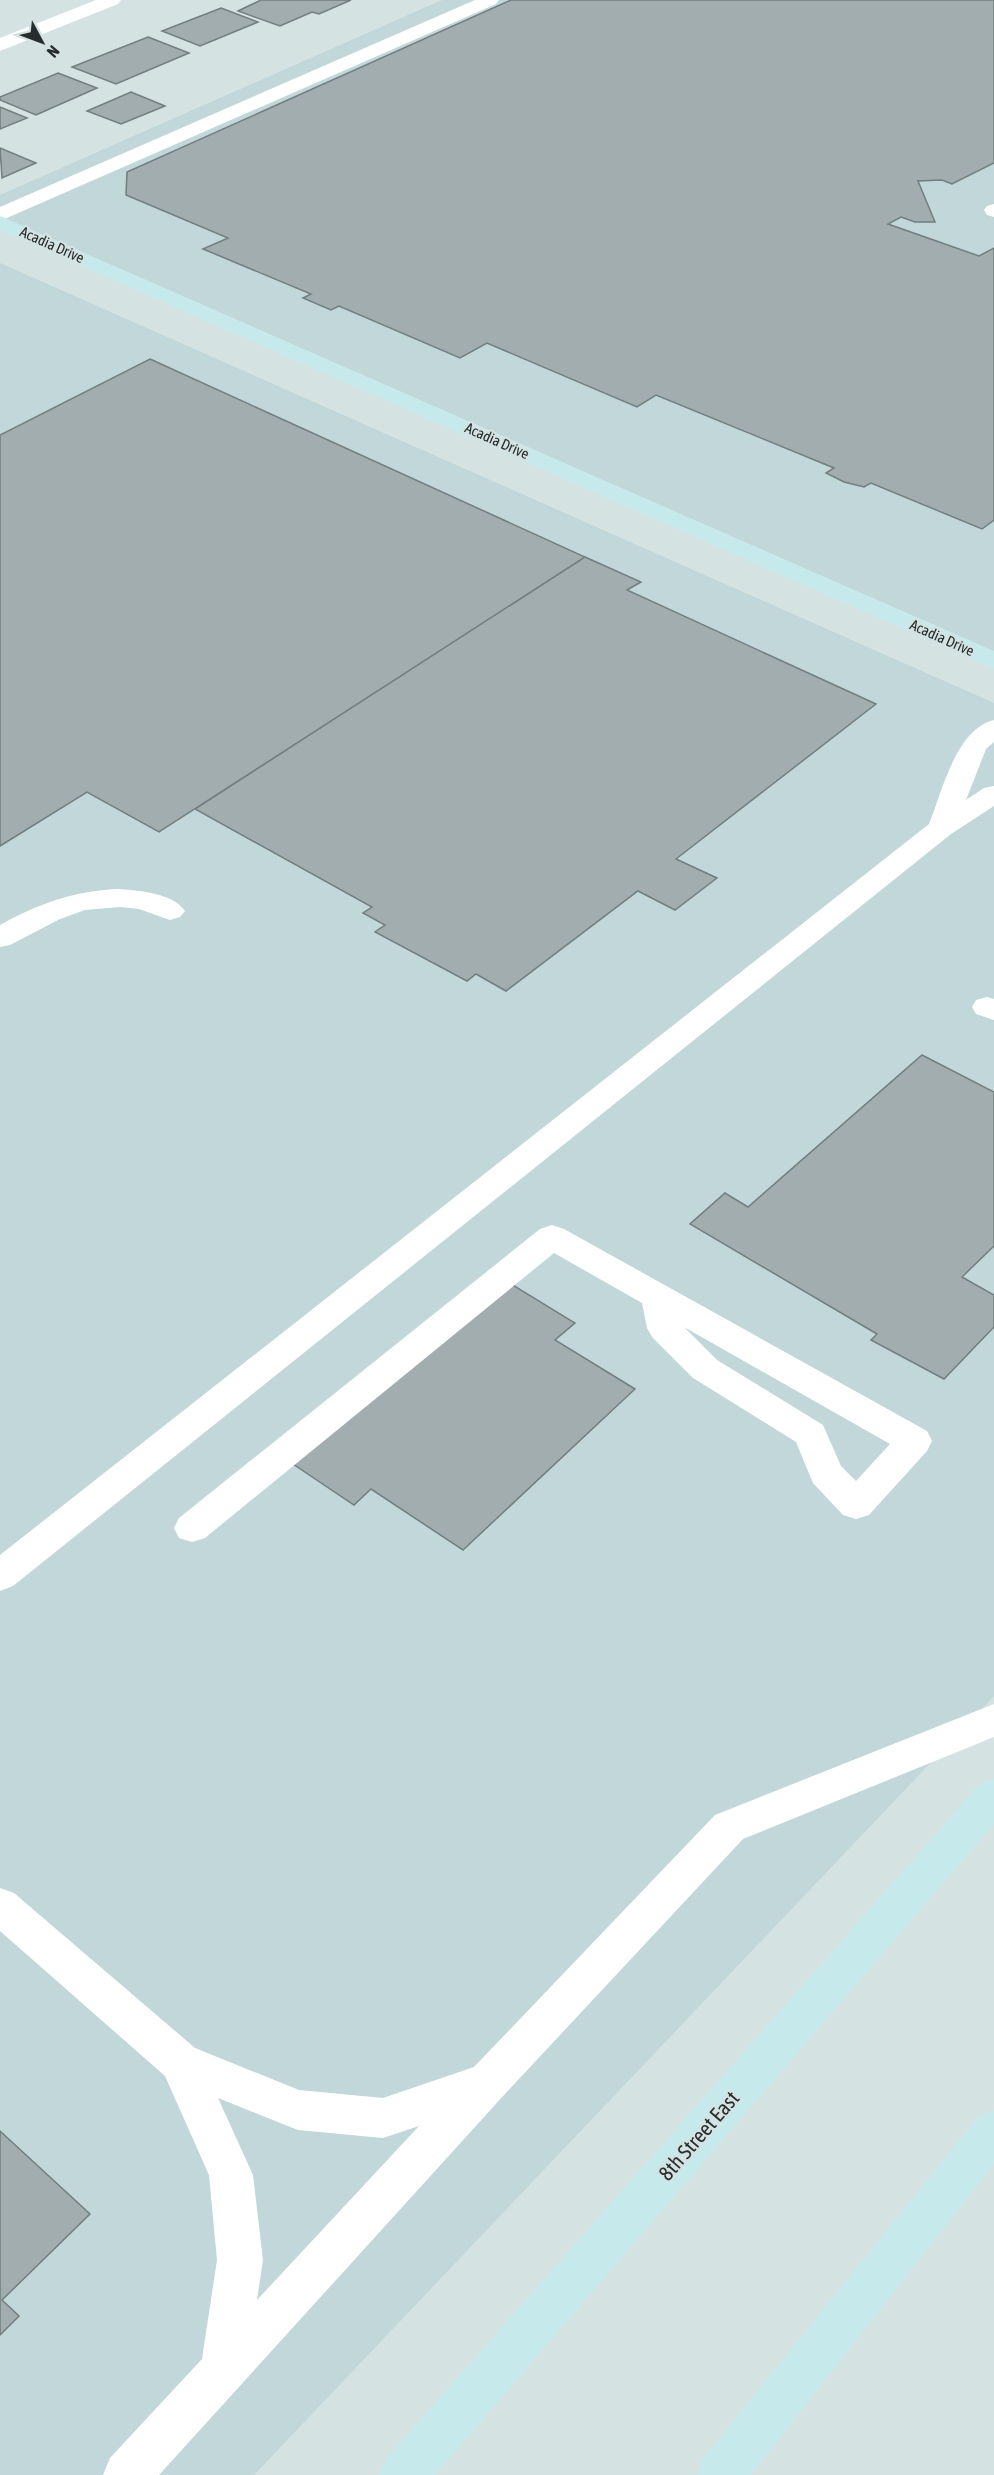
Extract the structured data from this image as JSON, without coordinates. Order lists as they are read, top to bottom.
{
  "streets": {
    "street": ["Acadia Drive", "8th Street East"]
  },
  "north": "bottom right"
}
